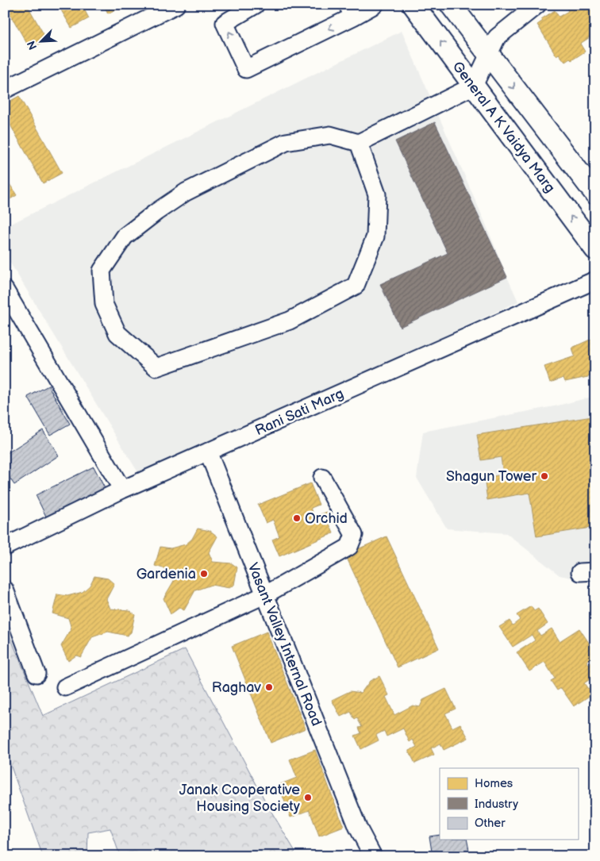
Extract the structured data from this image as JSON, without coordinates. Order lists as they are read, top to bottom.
{
  "streets": {
    "main road": ["General A K Vaidya Marg"],
    "street": ["Rani Sati Marg", "Vasant Valley Internal Road"]
  },
  "crossings": [
    ["Rani Sati Marg", "Vasant Valley Internal Road"]
  ],
  "places": [
    "Shagun Tower",
    "Orchid",
    "Gardenia",
    "Raghav",
    "Janak Cooperative Housing Society"
  ],
  "legend": ["Homes", "Industry", "Other"],
  "north": "bottom left"
}
